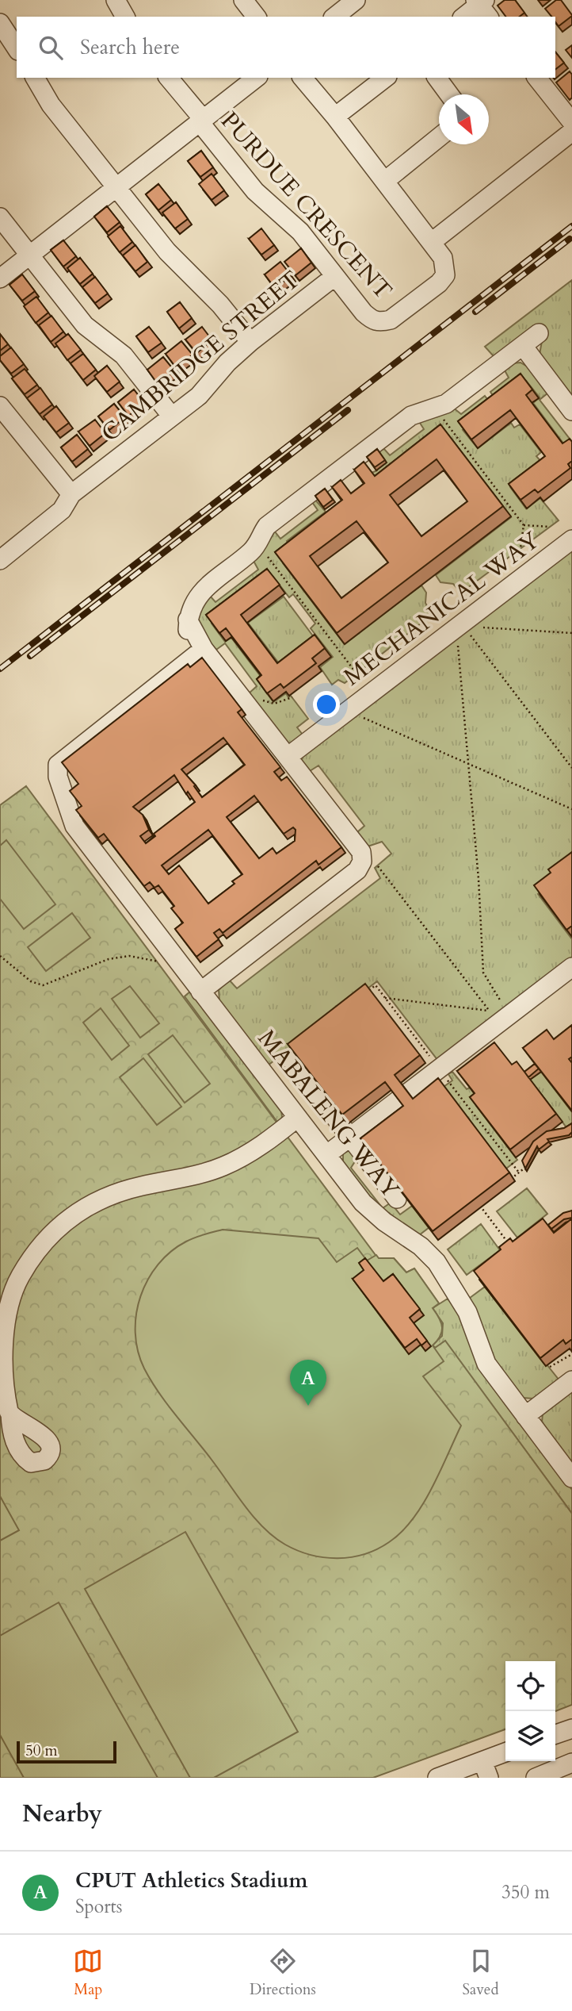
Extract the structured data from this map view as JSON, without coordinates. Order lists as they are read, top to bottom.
{
  "streets": {
    "street": [
      "PURDUE CRESCENT",
      "CAMBRIDGE STREET",
      "MECHANICAL WAY",
      "MABALENG WAY"
    ]
  },
  "crossings": [
    ["PURDUE CRESCENT", "CAMBRIDGE STREET"]
  ],
  "scale_bar": "50 m",
  "north": "bottom right",
  "page": {
    "search": "Search here",
    "pins": "A",
    "scale": "50 m",
    "heading": "Nearby",
    "list": [
      {
        "mark": "A",
        "name": "CPUT Athletics Stadium",
        "note": "Sports",
        "value": "350 m"
      }
    ],
    "nav": ["Map", "Directions", "Saved"]
  }
}
